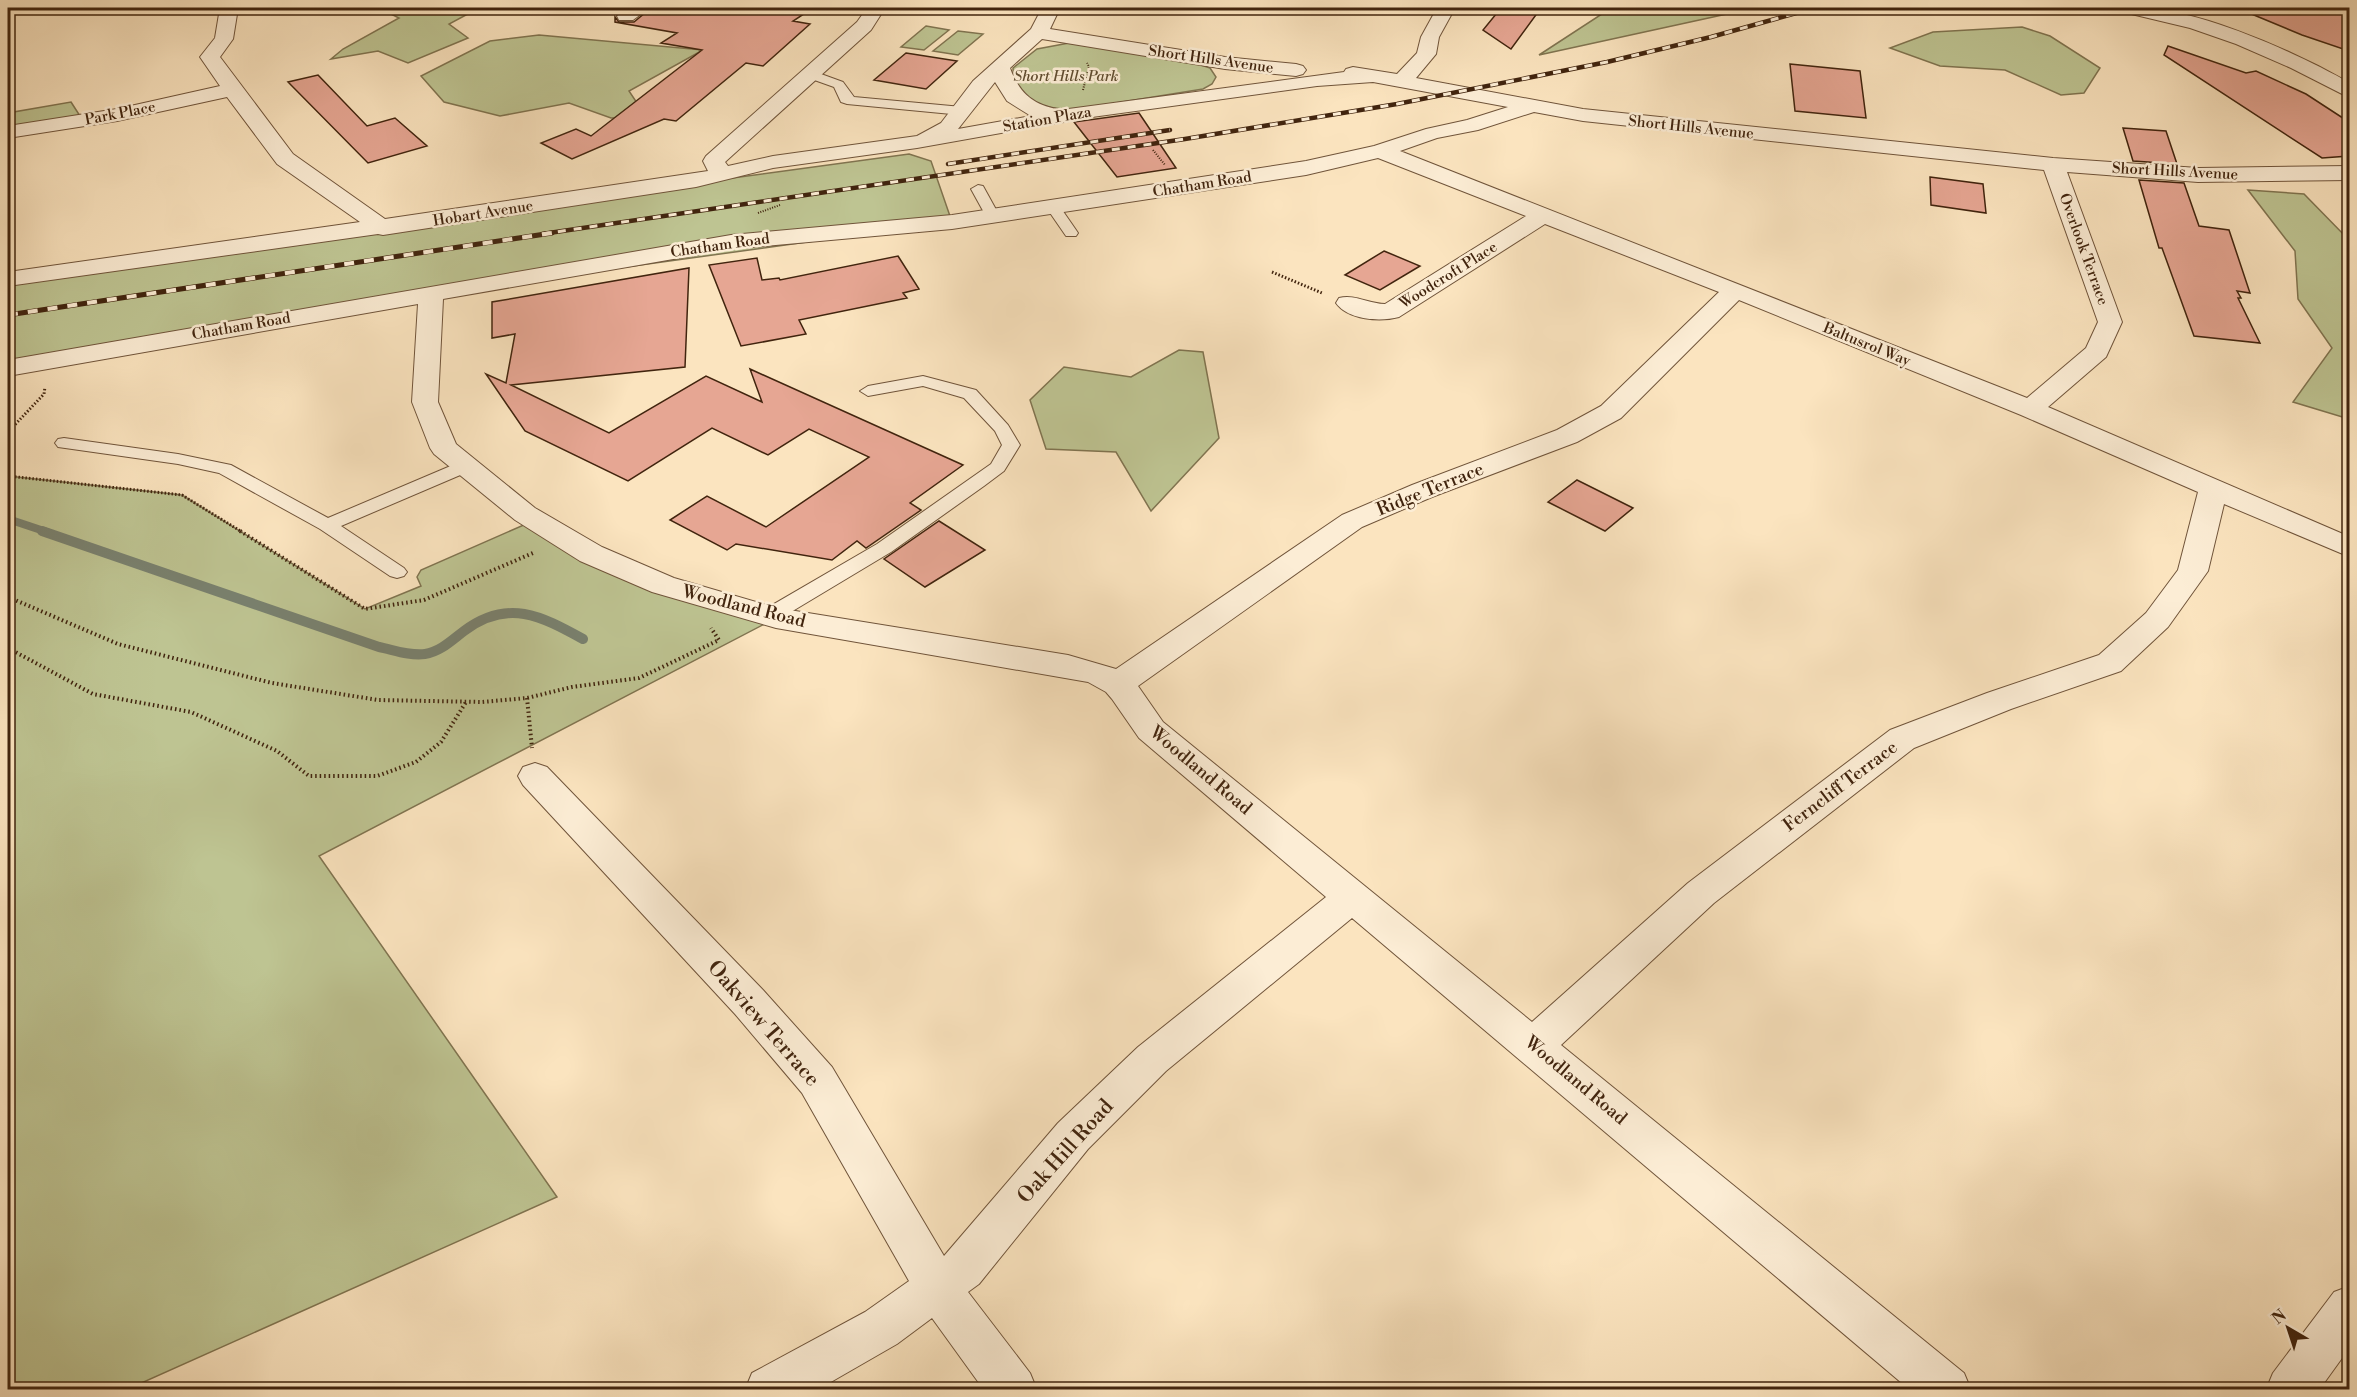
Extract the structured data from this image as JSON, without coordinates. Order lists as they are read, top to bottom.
{
  "streets": {
    "street": [
      "Short Hills Avenue",
      "Park Place",
      "Station Plaza",
      "Chatham Road",
      "Hobart Avenue",
      "Overlook Terrace",
      "Woodcroft Place",
      "Baltusrol Way",
      "Ridge Terrace",
      "Woodland Road",
      "Ferncliff Terrace",
      "Oakview Terrace",
      "Oak Hill Road"
    ]
  },
  "crossings": [
    ["Short Hills Avenue", "Station Plaza"],
    ["Short Hills Avenue", "Chatham Road"],
    ["Short Hills Avenue", "Overlook Terrace"],
    ["Station Plaza", "Hobart Avenue"],
    ["Chatham Road", "Baltusrol Way"],
    ["Chatham Road", "Woodland Road"],
    ["Overlook Terrace", "Baltusrol Way"],
    ["Woodcroft Place", "Baltusrol Way"],
    ["Baltusrol Way", "Ridge Terrace"],
    ["Baltusrol Way", "Ferncliff Terrace"],
    ["Ridge Terrace", "Woodland Road"],
    ["Woodland Road", "Ferncliff Terrace"],
    ["Woodland Road", "Oak Hill Road"],
    ["Oakview Terrace", "Oak Hill Road"]
  ],
  "parks": ["Short Hills Park"],
  "north": "top left"
}
